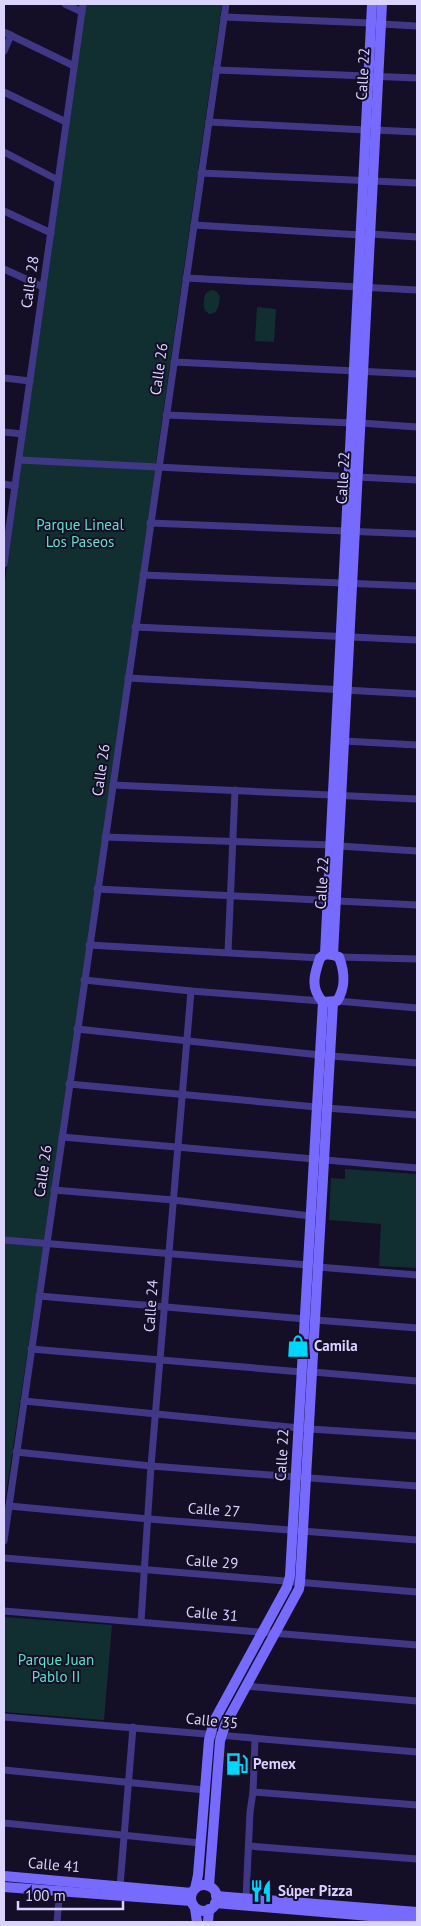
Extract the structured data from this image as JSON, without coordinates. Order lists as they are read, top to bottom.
{
  "streets": {
    "street": [
      "Calle 22",
      "Calle 28",
      "Calle 26",
      "Calle 24",
      "Calle 27",
      "Calle 29",
      "Calle 31",
      "Calle 35",
      "Calle 41"
    ]
  },
  "crossings": [
    ["Calle 22", "Calle 27"],
    ["Calle 22", "Calle 29"],
    ["Calle 22", "Calle 31"],
    ["Calle 22", "Calle 35"],
    ["Calle 22", "Calle 41"],
    ["Calle 26", "Calle 27"],
    ["Calle 24", "Calle 27"],
    ["Calle 24", "Calle 29"],
    ["Calle 24", "Calle 31"]
  ],
  "parks": ["Parque Lineal Los Paseos", "Parque Juan Pablo II"],
  "places": {
    "shop": ["Camila"],
    "fuel station": ["Pemex"],
    "restaurant": ["Súper Pizza"]
  },
  "scale_bar": "100 m"
}
